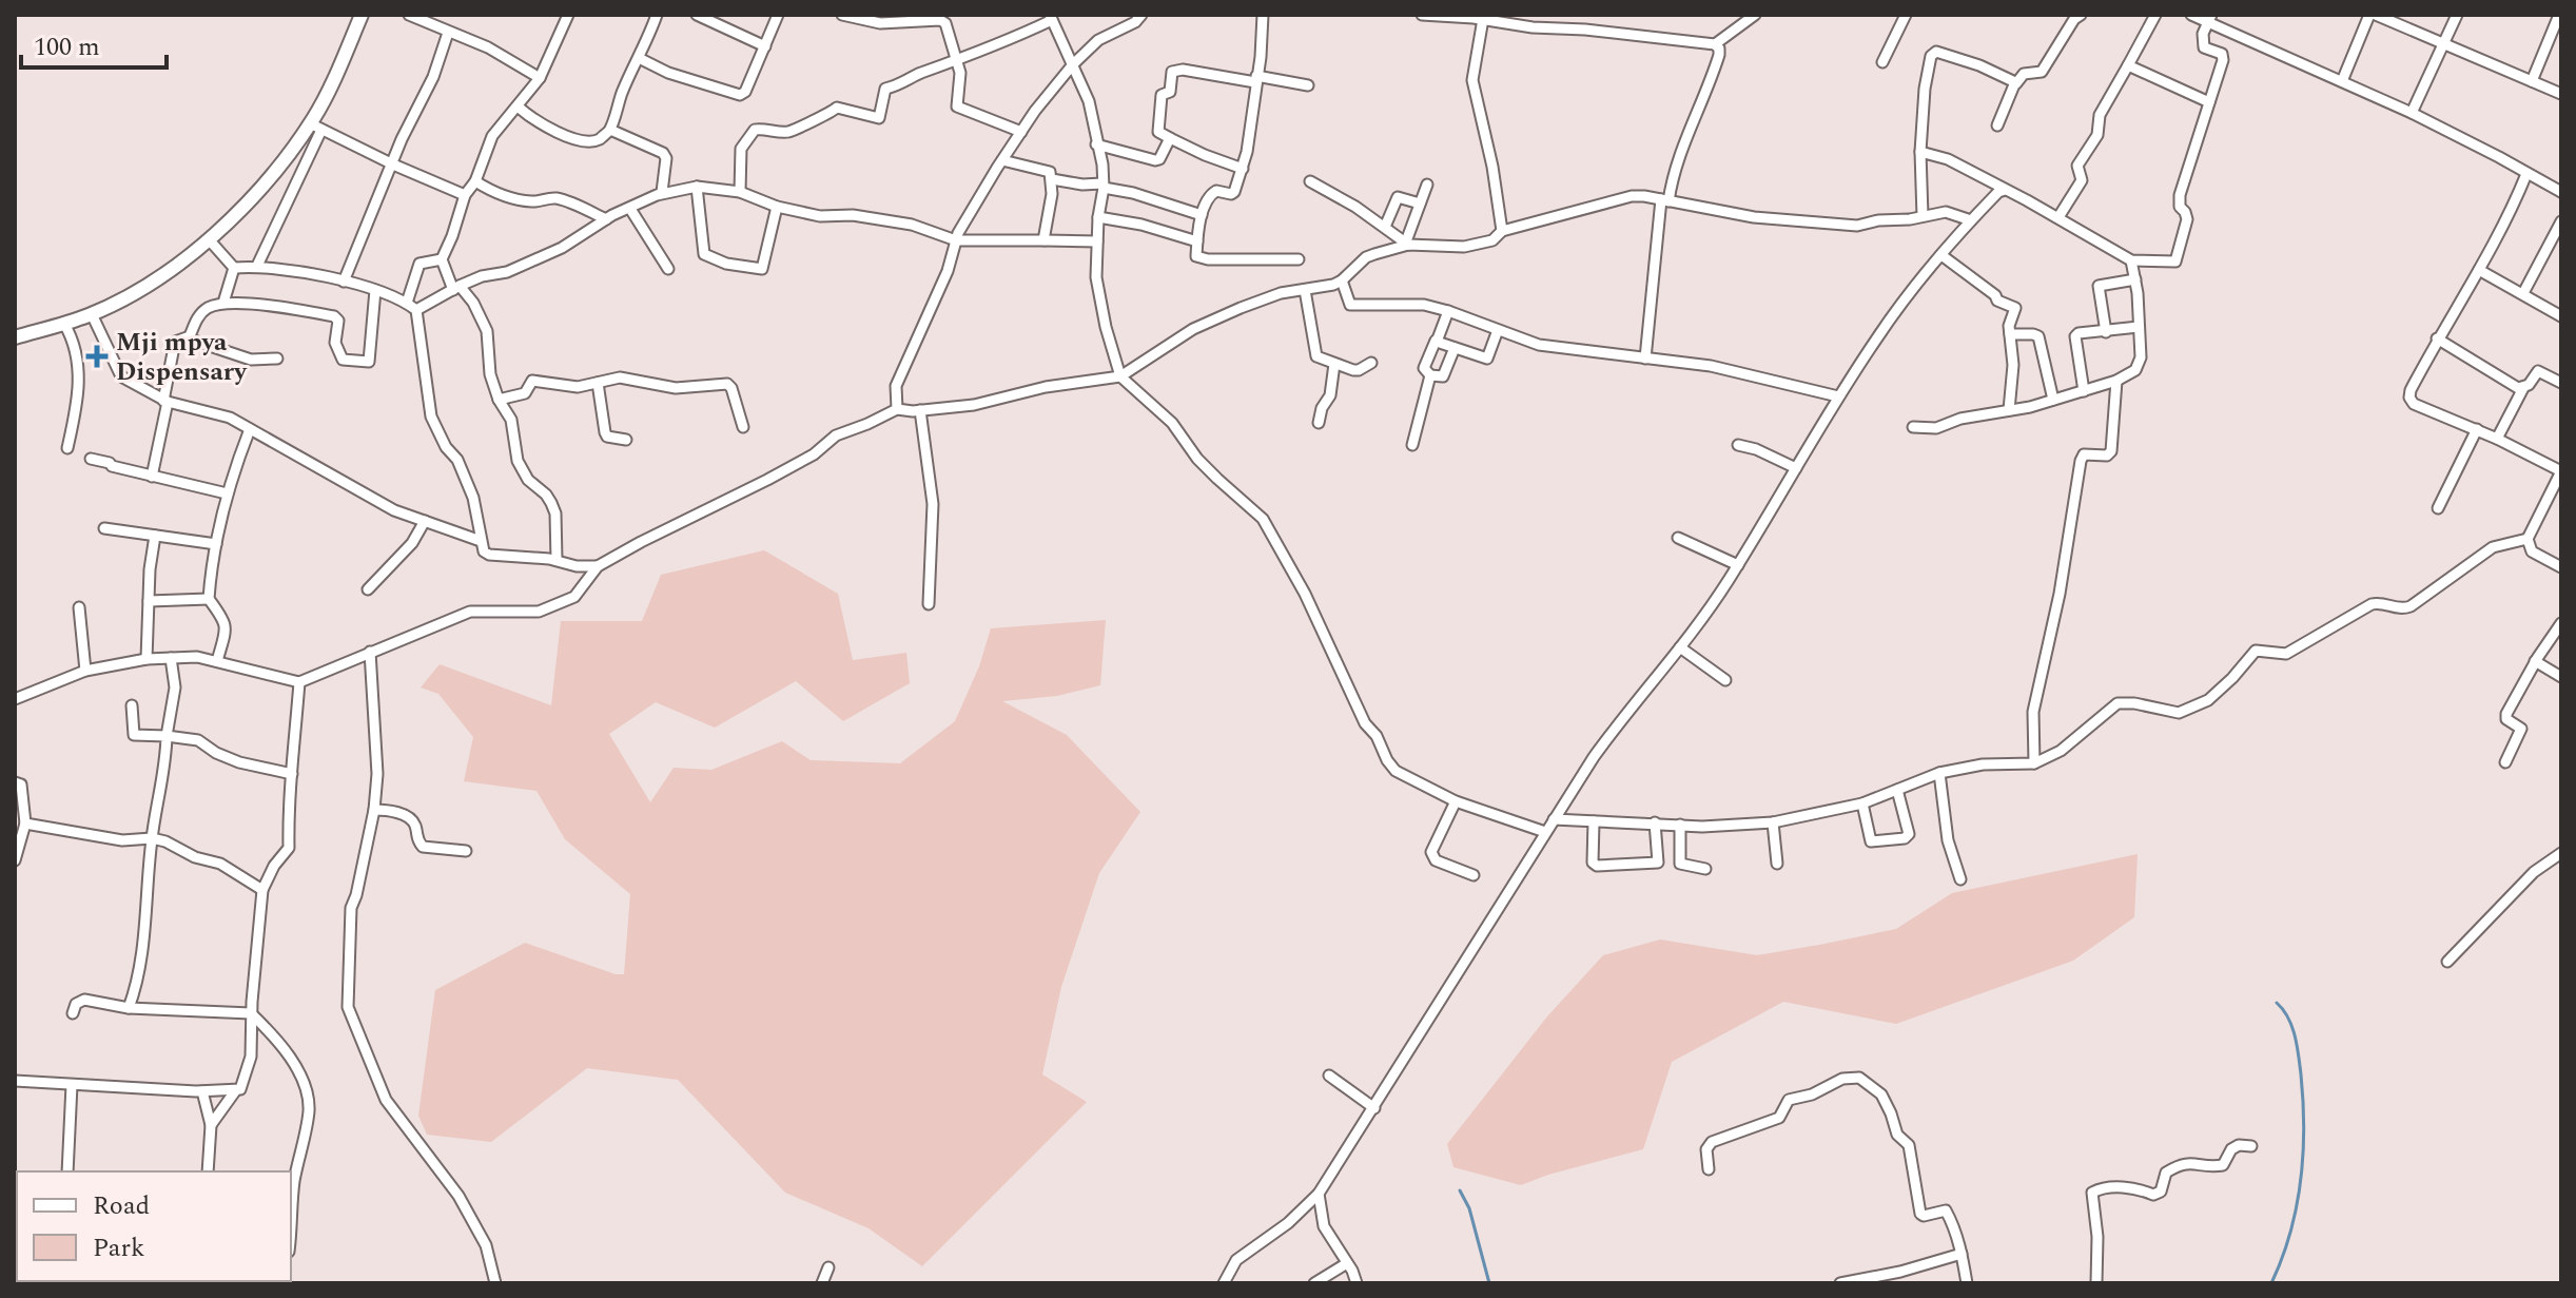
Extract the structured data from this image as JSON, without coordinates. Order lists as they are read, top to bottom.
{
  "places": {
    "health": ["Mji mpya Dispensary"]
  },
  "legend": ["Road", "Park"],
  "scale_bar": "100 m"
}
